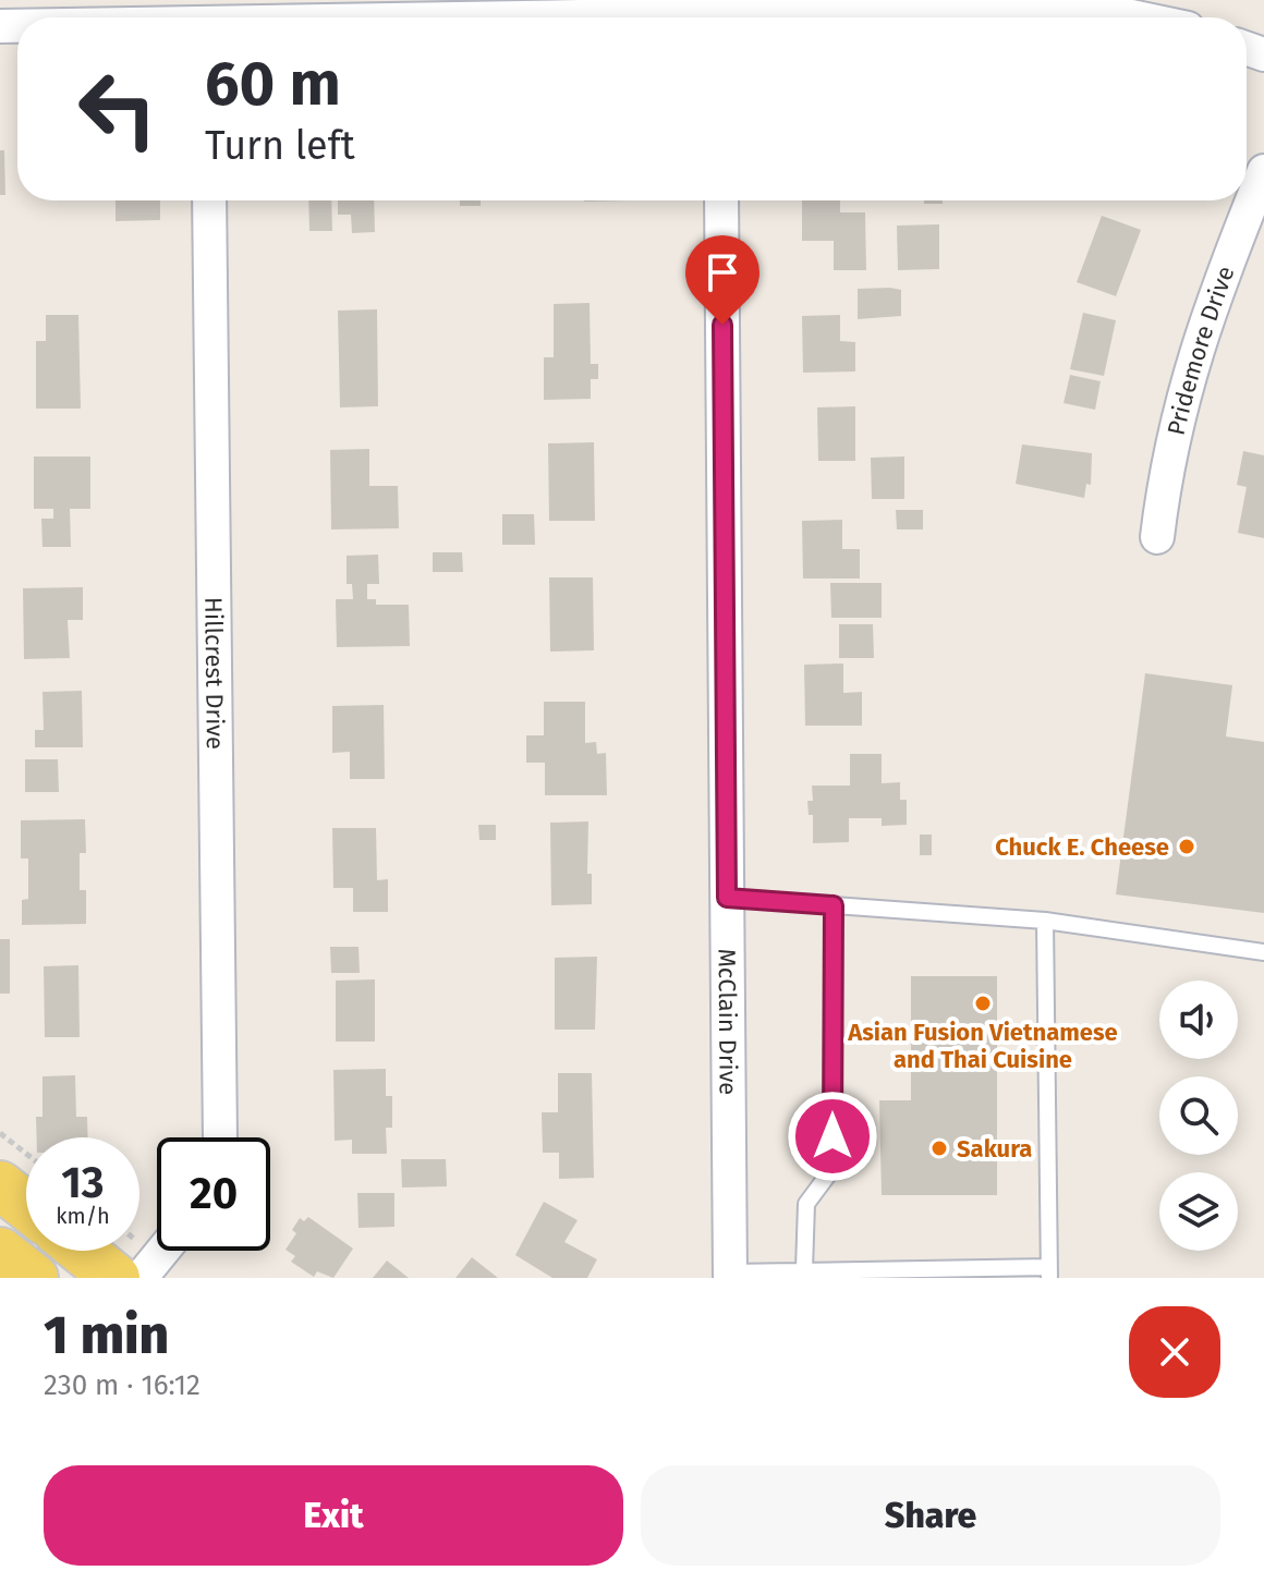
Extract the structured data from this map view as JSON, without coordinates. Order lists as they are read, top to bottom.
{
  "streets": {
    "street": ["Pridemore Drive", "Hillcrest Drive", "McClain Drive"]
  },
  "places": ["Chuck E. Cheese", "Asian Fusion Vietnamese and Thai Cuisine", "Sakura"],
  "page": {
    "turn": ["60 m", "Turn left"],
    "speed": "13 km/h",
    "limit": "20",
    "heading": ["1 min", "230 m · 16:12"],
    "buttons": ["Exit", "Share"]
  }
}
